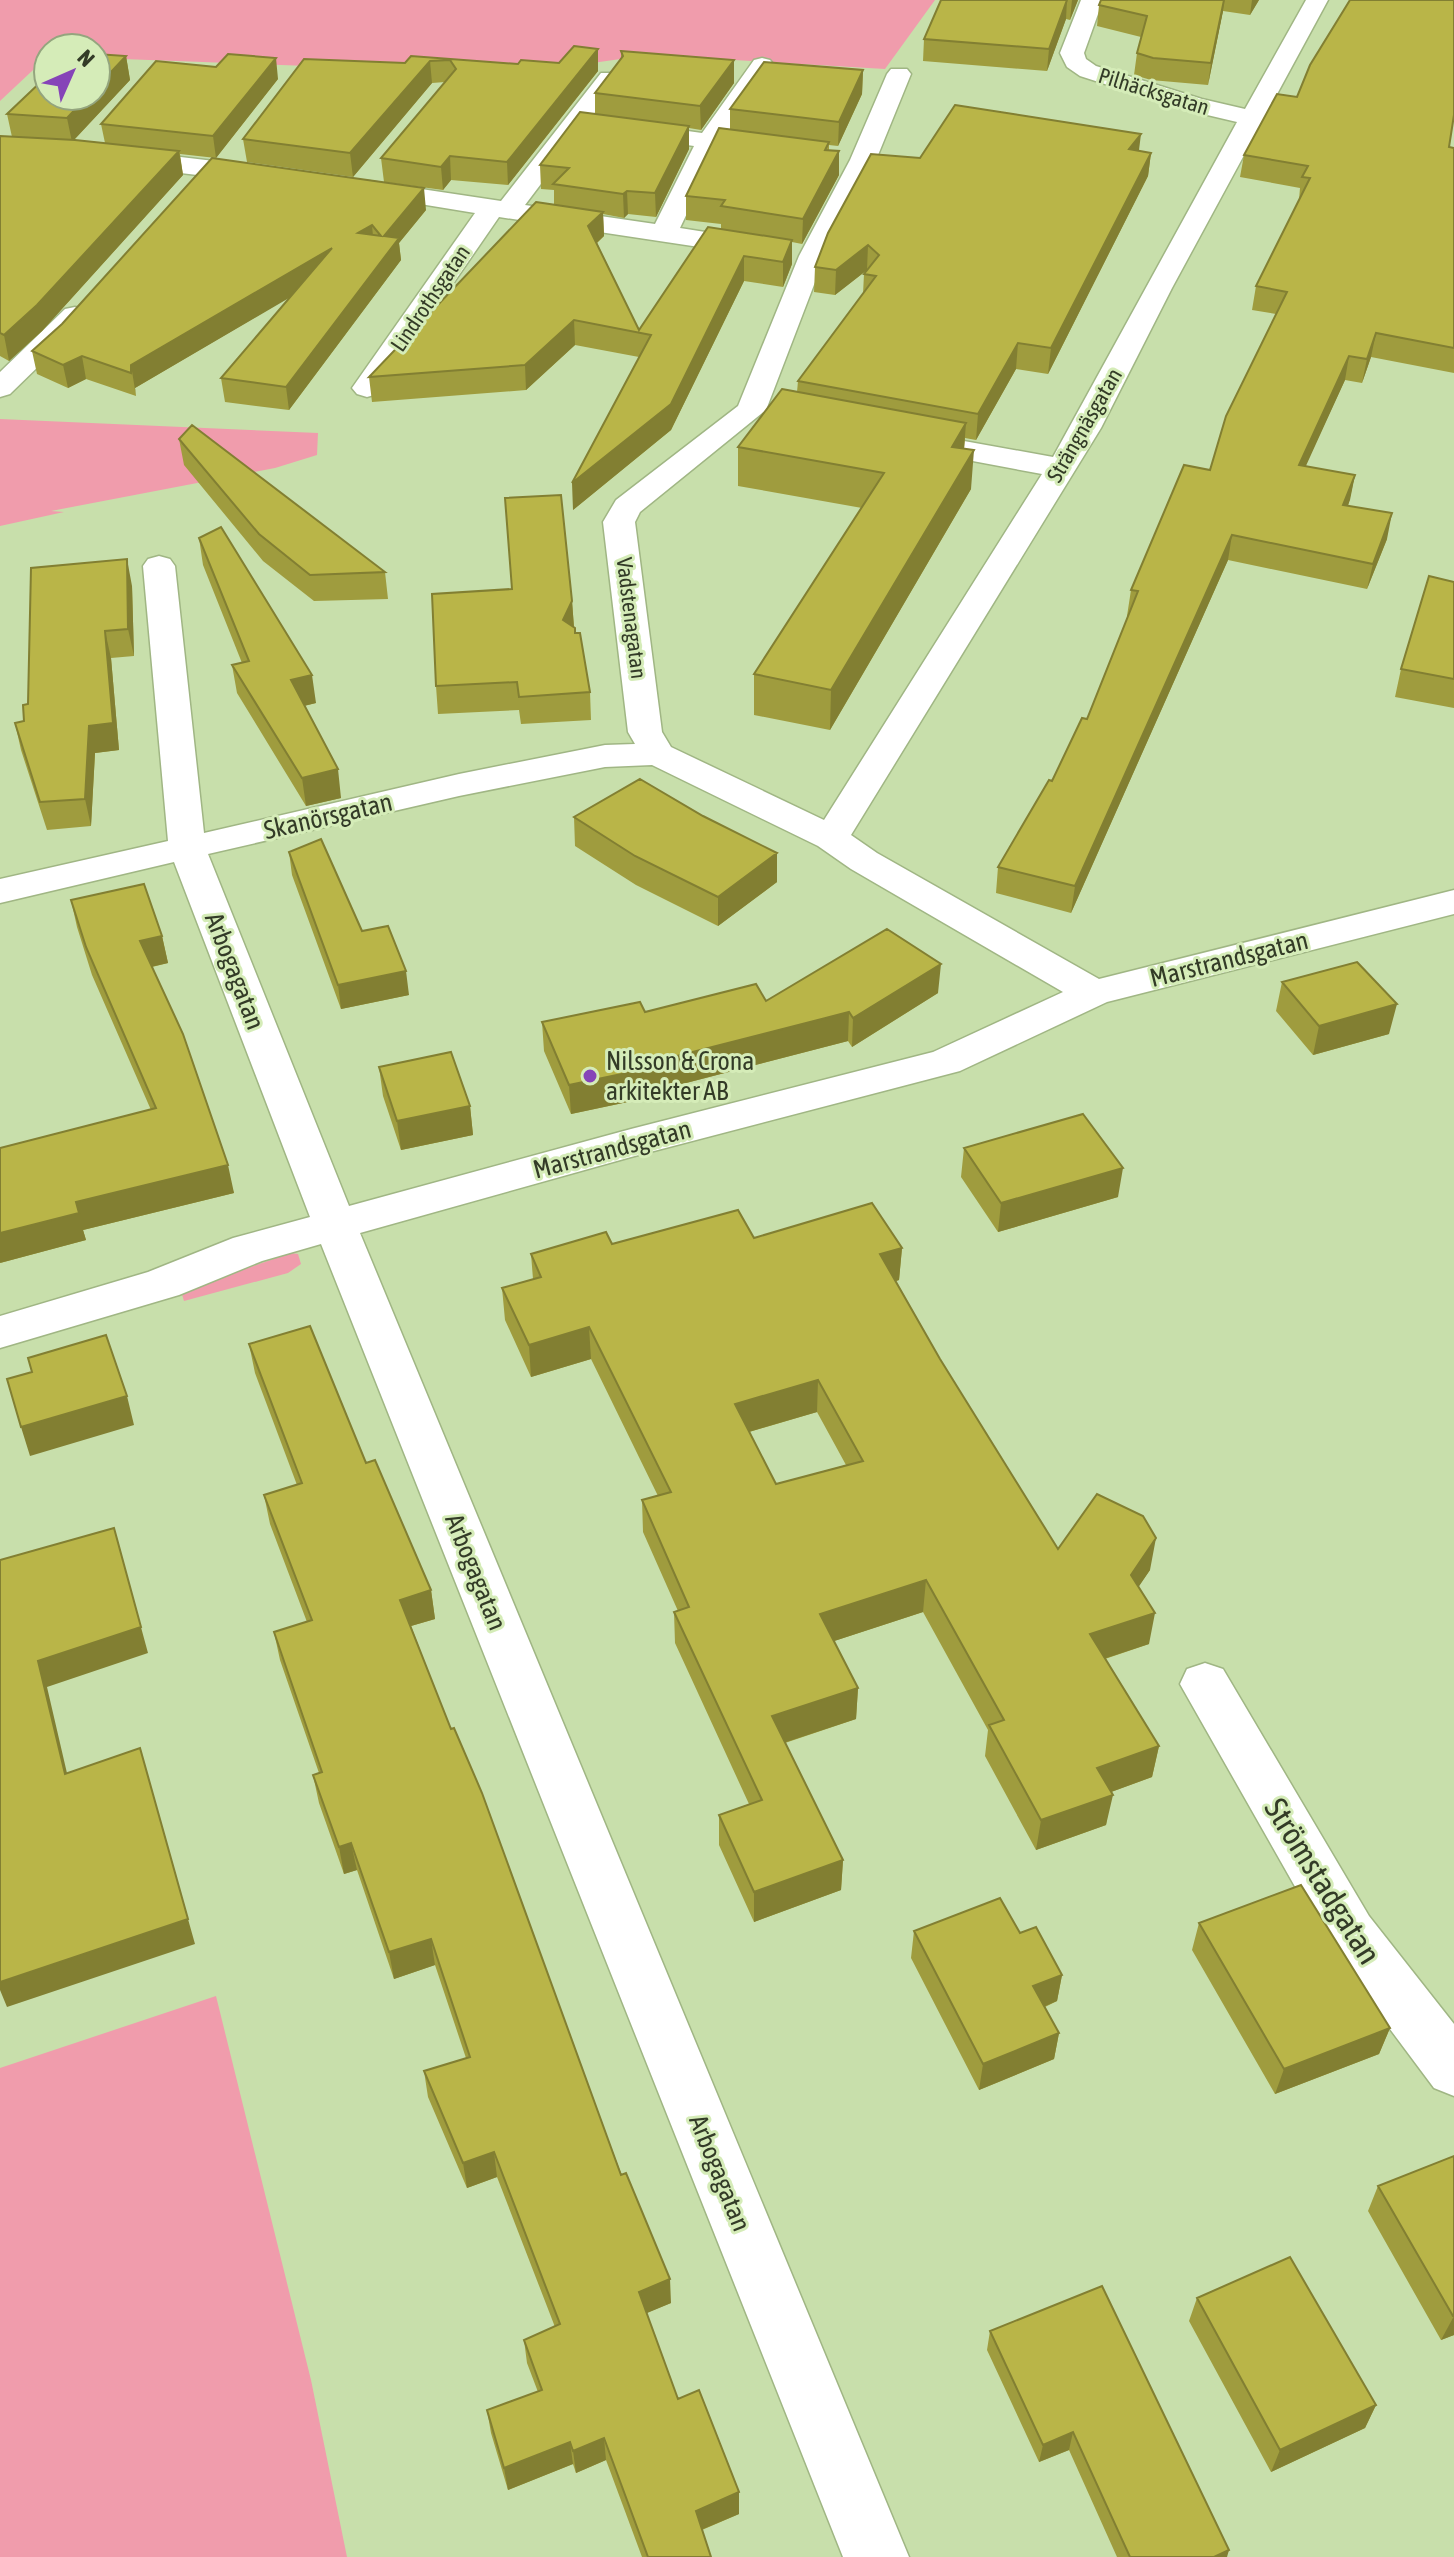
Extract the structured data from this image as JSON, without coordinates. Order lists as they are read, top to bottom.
{
  "streets": {
    "street": [
      "Pilhäcksgatan",
      "Lindrothsgatan",
      "Strängnäsgatan",
      "Vadstenagatan",
      "Skanörsgatan",
      "Marstrandsgatan",
      "Arbogagatan",
      "Strömstadgatan"
    ]
  },
  "crossings": [
    ["Pilhäcksgatan", "Strängnäsgatan"],
    ["Vadstenagatan", "Skanörsgatan"],
    ["Skanörsgatan", "Arbogagatan"],
    ["Marstrandsgatan", "Arbogagatan"]
  ],
  "places": ["Nilsson & Crona arkitekter AB"],
  "north": "top right"
}
